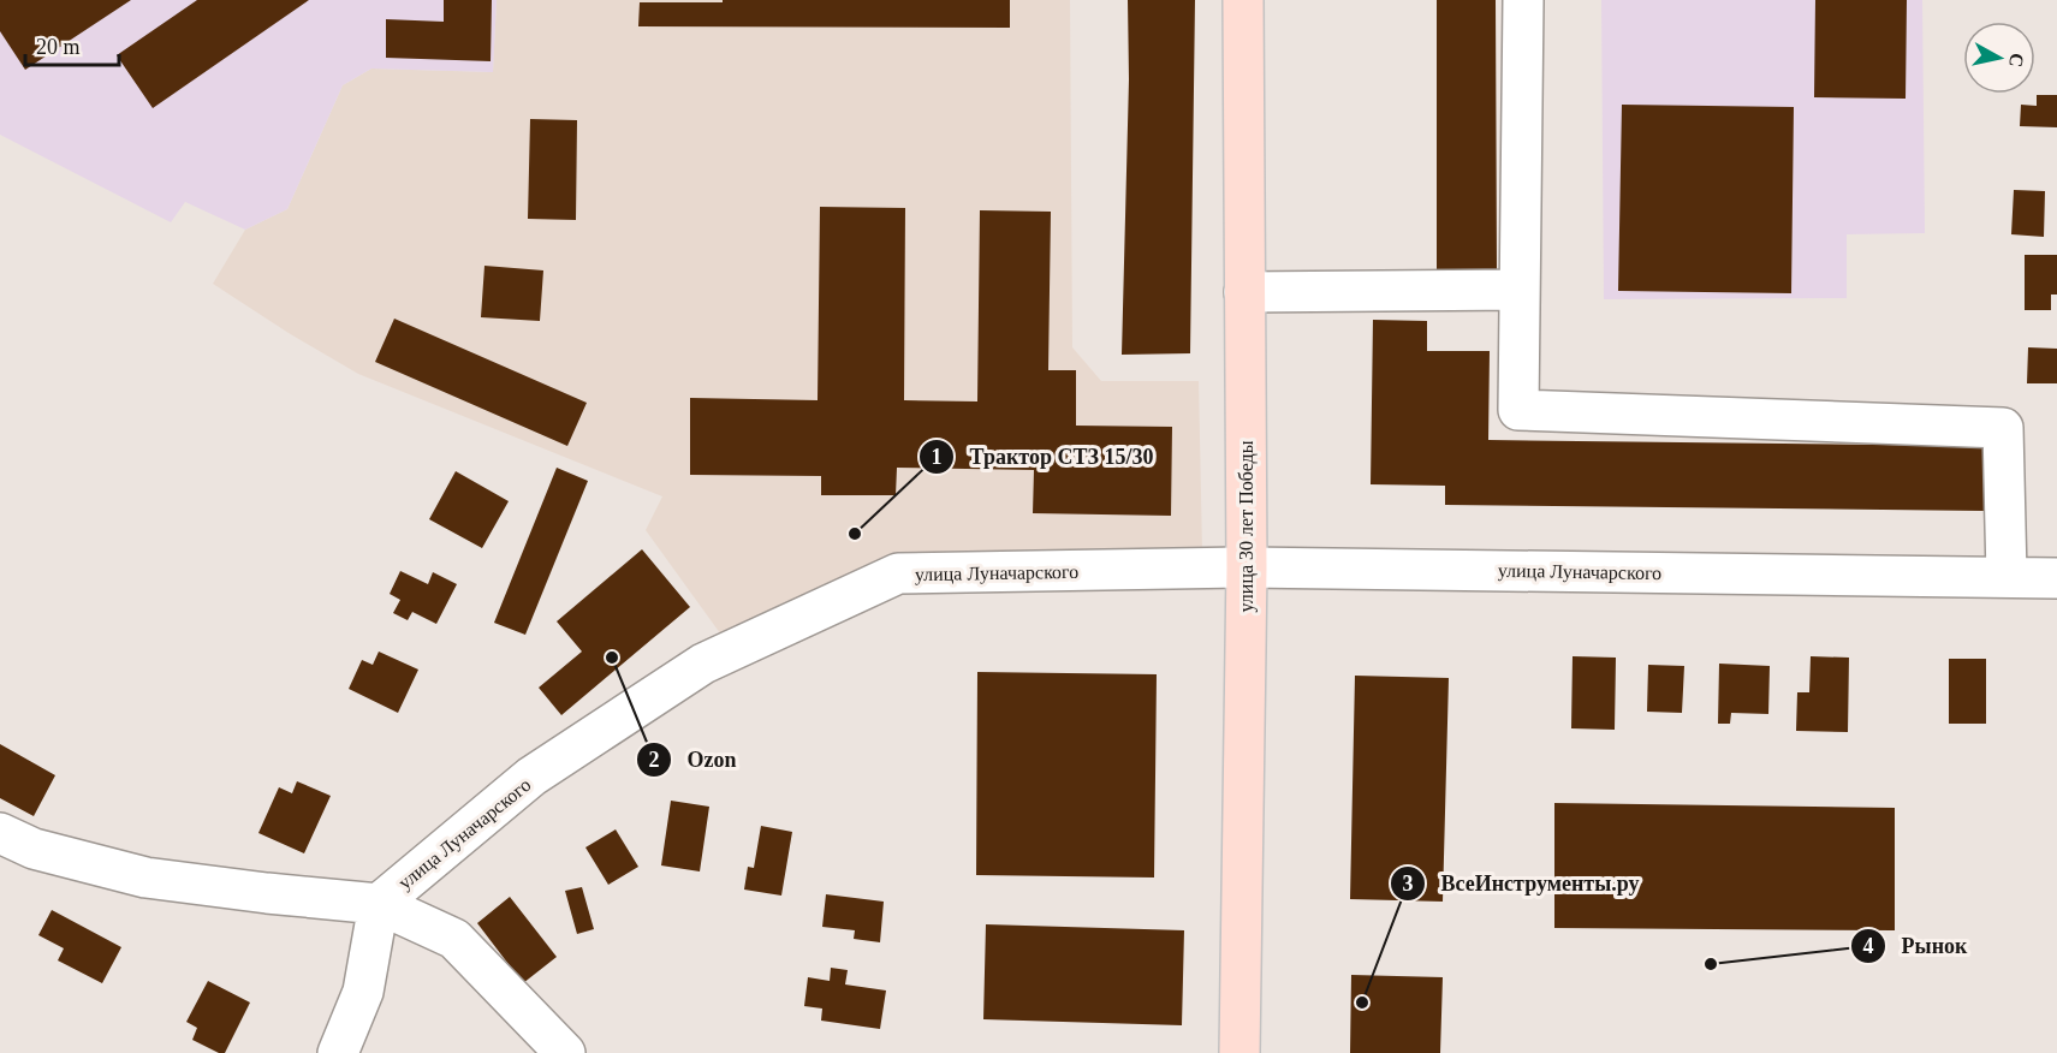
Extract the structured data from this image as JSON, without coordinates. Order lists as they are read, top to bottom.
{
  "streets": {
    "main road": ["улица 30 лет Победы"],
    "street": ["улица Луначарского"]
  },
  "crossings": [
    ["улица 30 лет Победы", "улица Луначарского"]
  ],
  "places": [
    "Трактор СТЗ 15/30",
    "Ozon",
    "Рынок",
    "ВсеИнструменты.ру"
  ],
  "scale_bar": "20 m",
  "north": "right"
}
